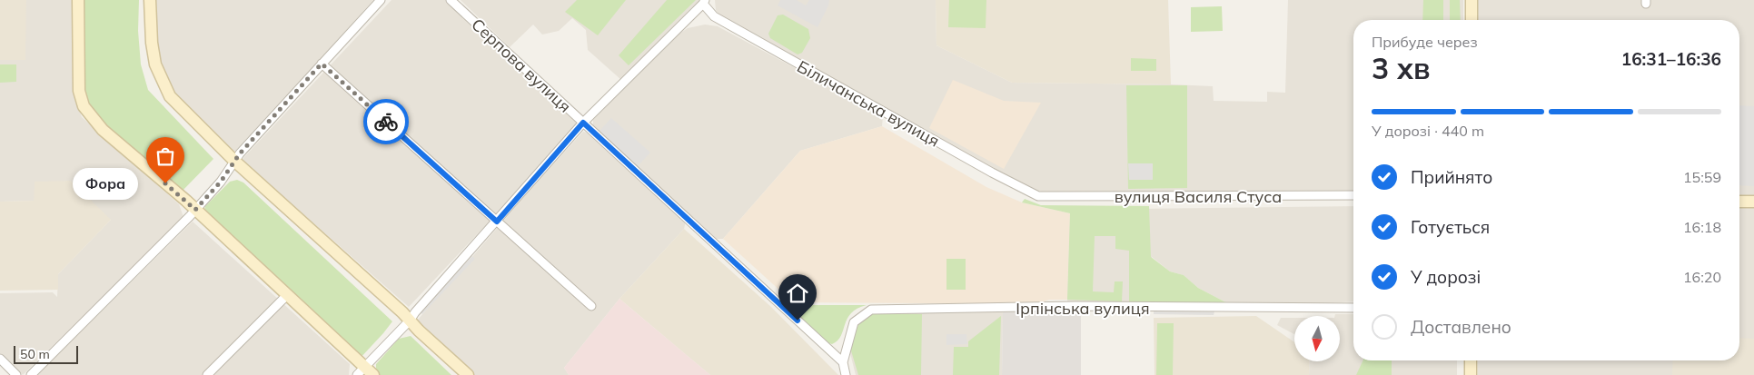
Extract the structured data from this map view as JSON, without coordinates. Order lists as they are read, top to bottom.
{
  "streets": {
    "street": [
      "Серпова вулиця",
      "Біличанська вулиця",
      "вулиця Василя Стуса",
      "Ірпінська вулиця"
    ]
  },
  "crossings": [
    ["Серпова вулиця", "Ірпінська вулиця"],
    ["Біличанська вулиця", "вулиця Василя Стуса"]
  ],
  "places": ["Фора"],
  "scale_bar": "50 m",
  "north": "bottom",
  "page": {
    "heading": ["3 хв", "Прибуде через", "16:31–16:36"],
    "bar": "У дорозі · 440 m",
    "list": [
      ["Прийнято", "15:59"],
      ["Готується", "16:18"],
      ["У дорозі", "16:20"],
      "Доставлено"
    ],
    "bubble": "Фора",
    "scale": "50 m"
  }
}
